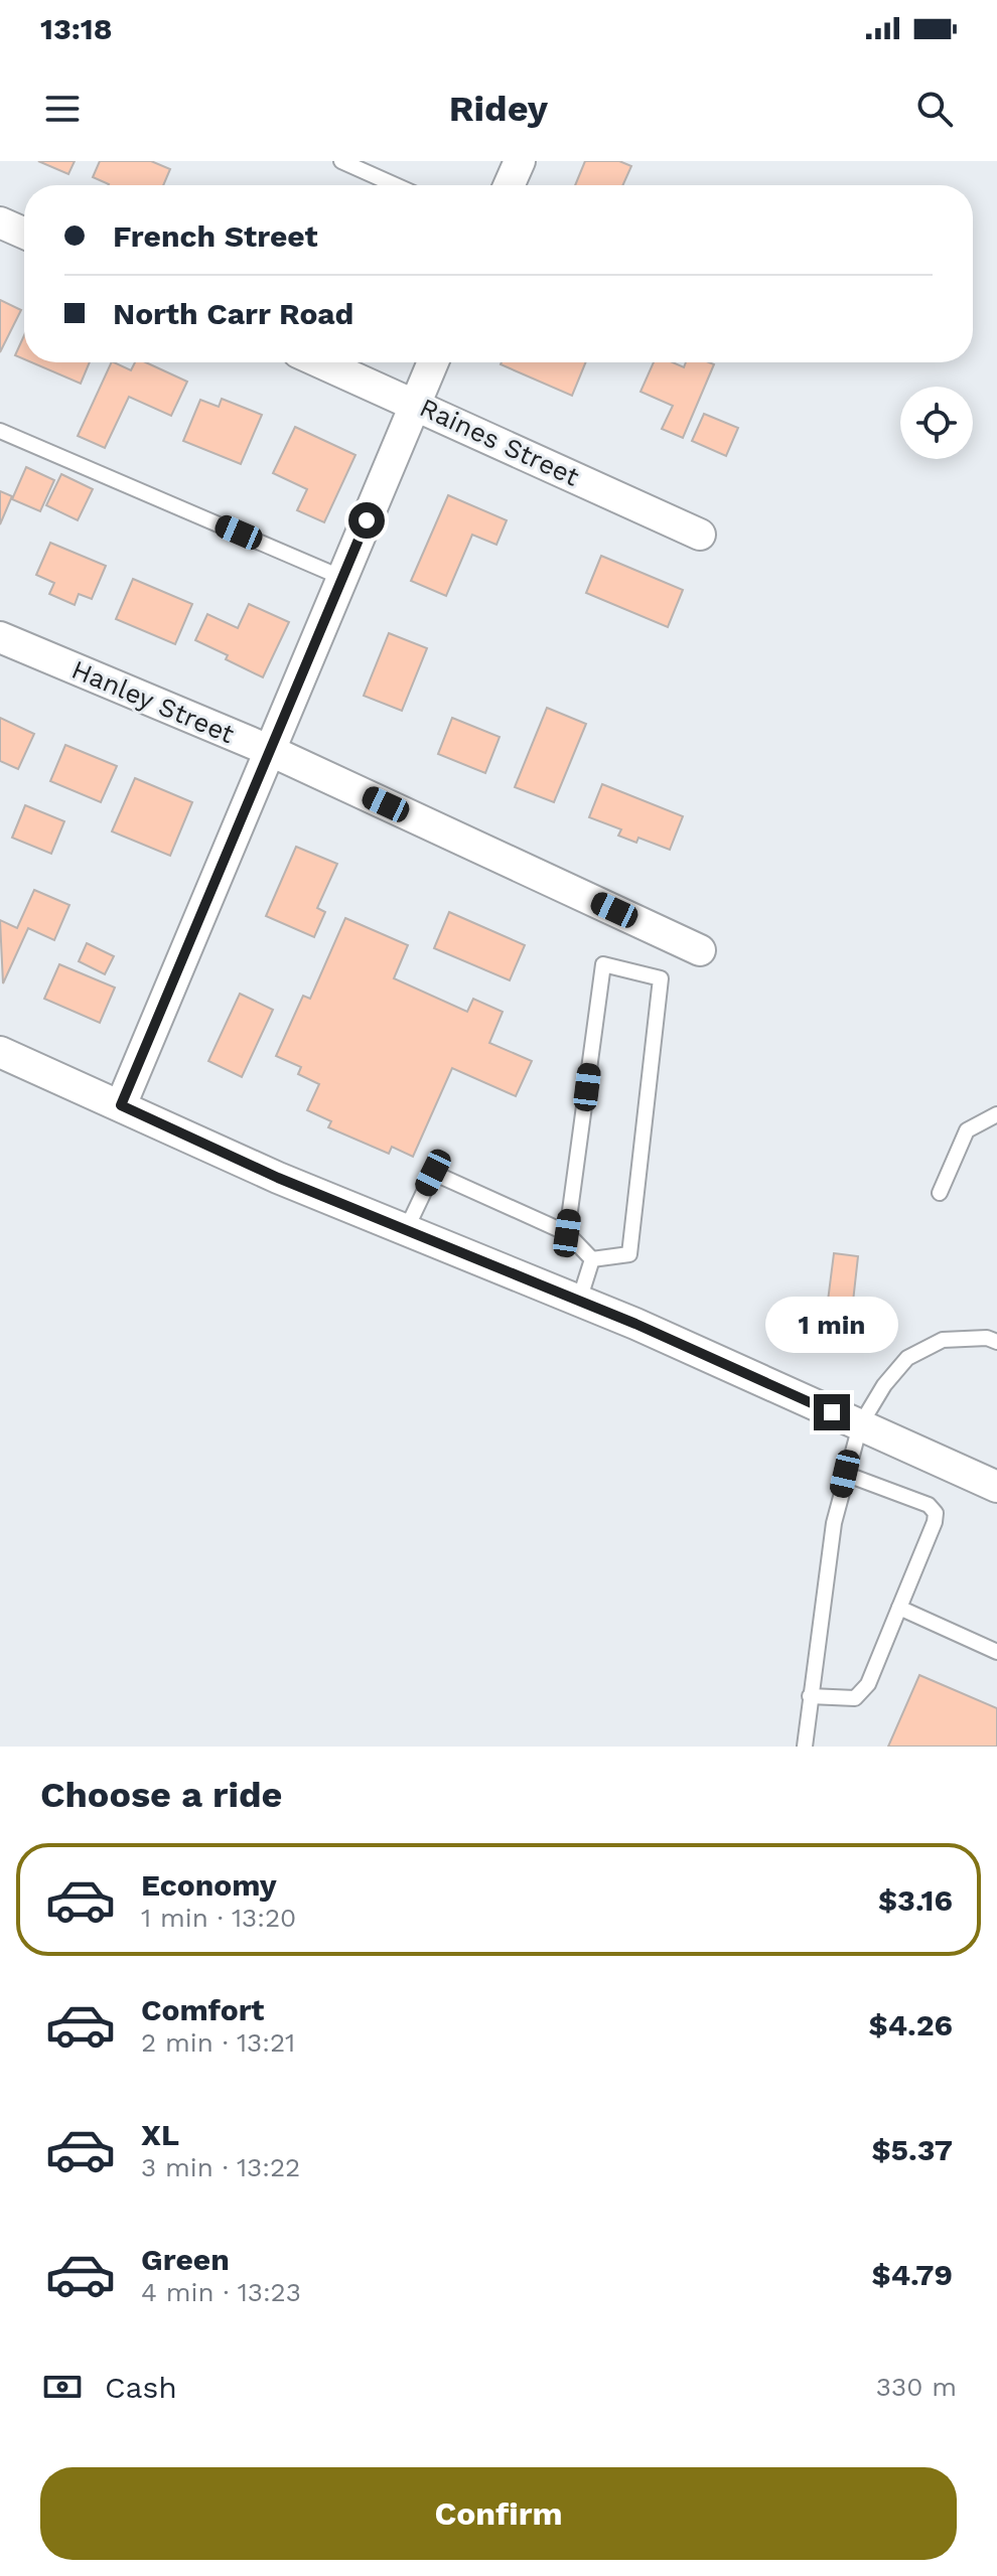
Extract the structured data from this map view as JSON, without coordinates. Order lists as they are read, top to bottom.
{
  "streets": {
    "street": ["Raines Street", "Hanley Street"]
  },
  "page": {
    "status": "13:18",
    "header": "Ridey",
    "banner": ["French Street", "North Carr Road"],
    "bubble": "1 min",
    "heading": "Choose a ride",
    "list": [
      {
        "name": "Economy",
        "note": "1 min · 13:20",
        "value": "$3.16"
      },
      {
        "name": "Comfort",
        "note": "2 min · 13:21",
        "value": "$4.26"
      },
      {
        "name": "XL",
        "note": "3 min · 13:22",
        "value": "$5.37"
      },
      {
        "name": "Green",
        "note": "4 min · 13:23",
        "value": "$4.79"
      }
    ],
    "pay": ["Cash", "330 m"],
    "buttons": "Confirm"
  }
}
